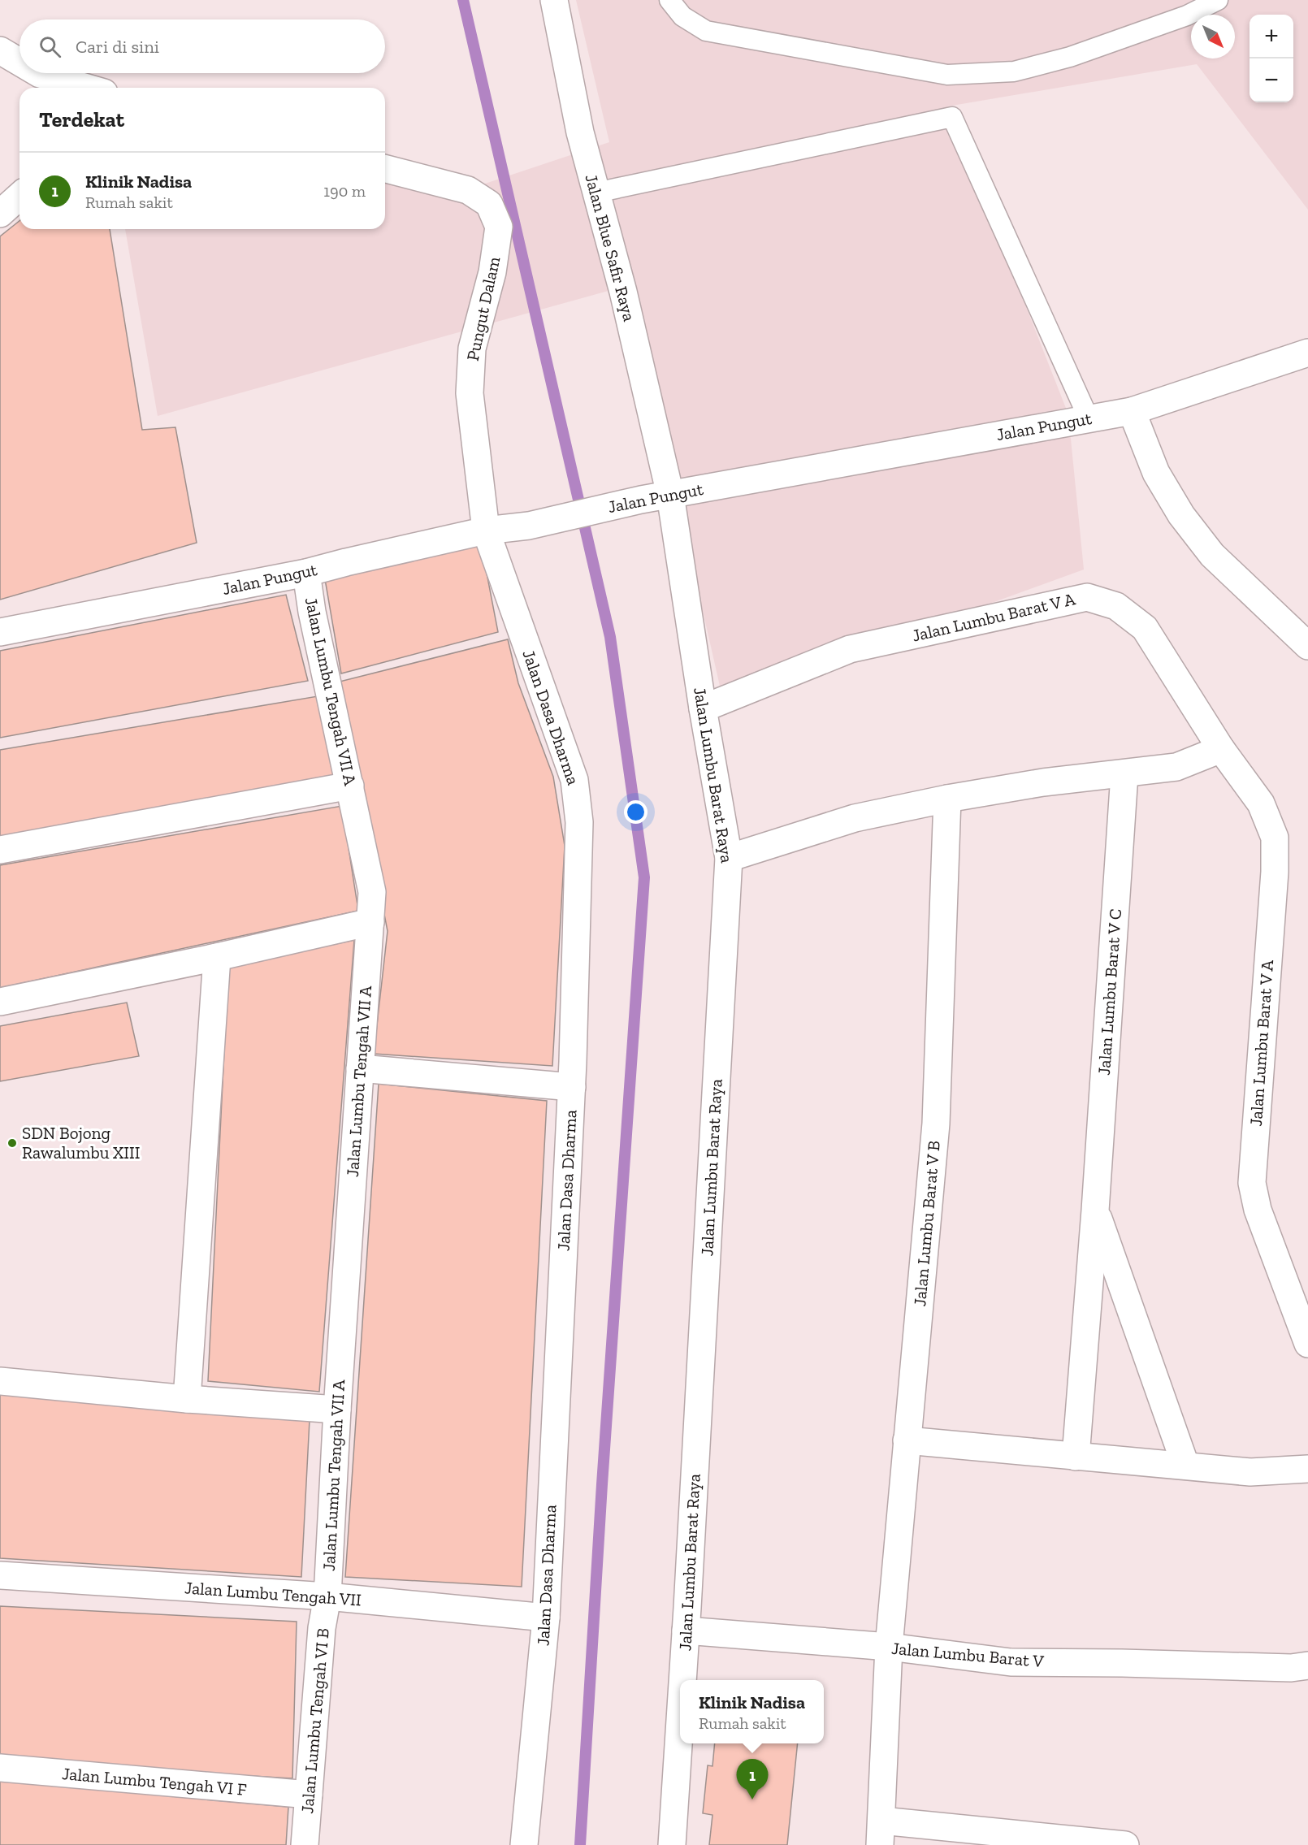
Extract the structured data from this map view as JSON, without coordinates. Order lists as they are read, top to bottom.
{
  "streets": {
    "street": [
      "Jalan Blue Safir Raya",
      "Pungut Dalam",
      "Jalan Pungut",
      "Jalan Lumbu Barat V A",
      "Jalan Lumbu Tengah VII A",
      "Jalan Dasa Dharma",
      "Jalan Lumbu Barat Raya",
      "Jalan Lumbu Barat V C",
      "Jalan Lumbu Barat V B",
      "Jalan Lumbu Tengah VII",
      "Jalan Lumbu Barat V",
      "Jalan Lumbu Tengah VI B",
      "Jalan Lumbu Tengah VI F"
    ]
  },
  "crossings": [
    ["Jalan Blue Safir Raya", "Jalan Pungut"],
    ["Jalan Blue Safir Raya", "Jalan Lumbu Barat Raya"],
    ["Pungut Dalam", "Jalan Pungut"],
    ["Pungut Dalam", "Jalan Dasa Dharma"],
    ["Jalan Pungut", "Jalan Lumbu Tengah VII A"],
    ["Jalan Pungut", "Jalan Dasa Dharma"],
    ["Jalan Pungut", "Jalan Lumbu Barat Raya"],
    ["Jalan Lumbu Barat V A", "Jalan Lumbu Barat Raya"],
    ["Jalan Lumbu Tengah VII A", "Jalan Lumbu Tengah VII"],
    ["Jalan Lumbu Tengah VII A", "Jalan Lumbu Tengah VI B"],
    ["Jalan Dasa Dharma", "Jalan Lumbu Tengah VII"],
    ["Jalan Lumbu Barat Raya", "Jalan Lumbu Barat V"],
    ["Jalan Lumbu Barat V B", "Jalan Lumbu Barat V"],
    ["Jalan Lumbu Tengah VII", "Jalan Lumbu Tengah VI B"],
    ["Jalan Lumbu Tengah VI B", "Jalan Lumbu Tengah VI F"]
  ],
  "places": ["SDN Bojong Rawalumbu XIII"],
  "north": "bottom right",
  "page": {
    "map_buttons": ["+", "−"],
    "search": "Cari di sini",
    "heading": "Terdekat",
    "list": [
      {
        "mark": "1",
        "name": "Klinik Nadisa",
        "note": "Rumah sakit",
        "value": "190 m"
      }
    ],
    "popup": ["Klinik Nadisa", "Rumah sakit"],
    "pins": "1"
  }
}
